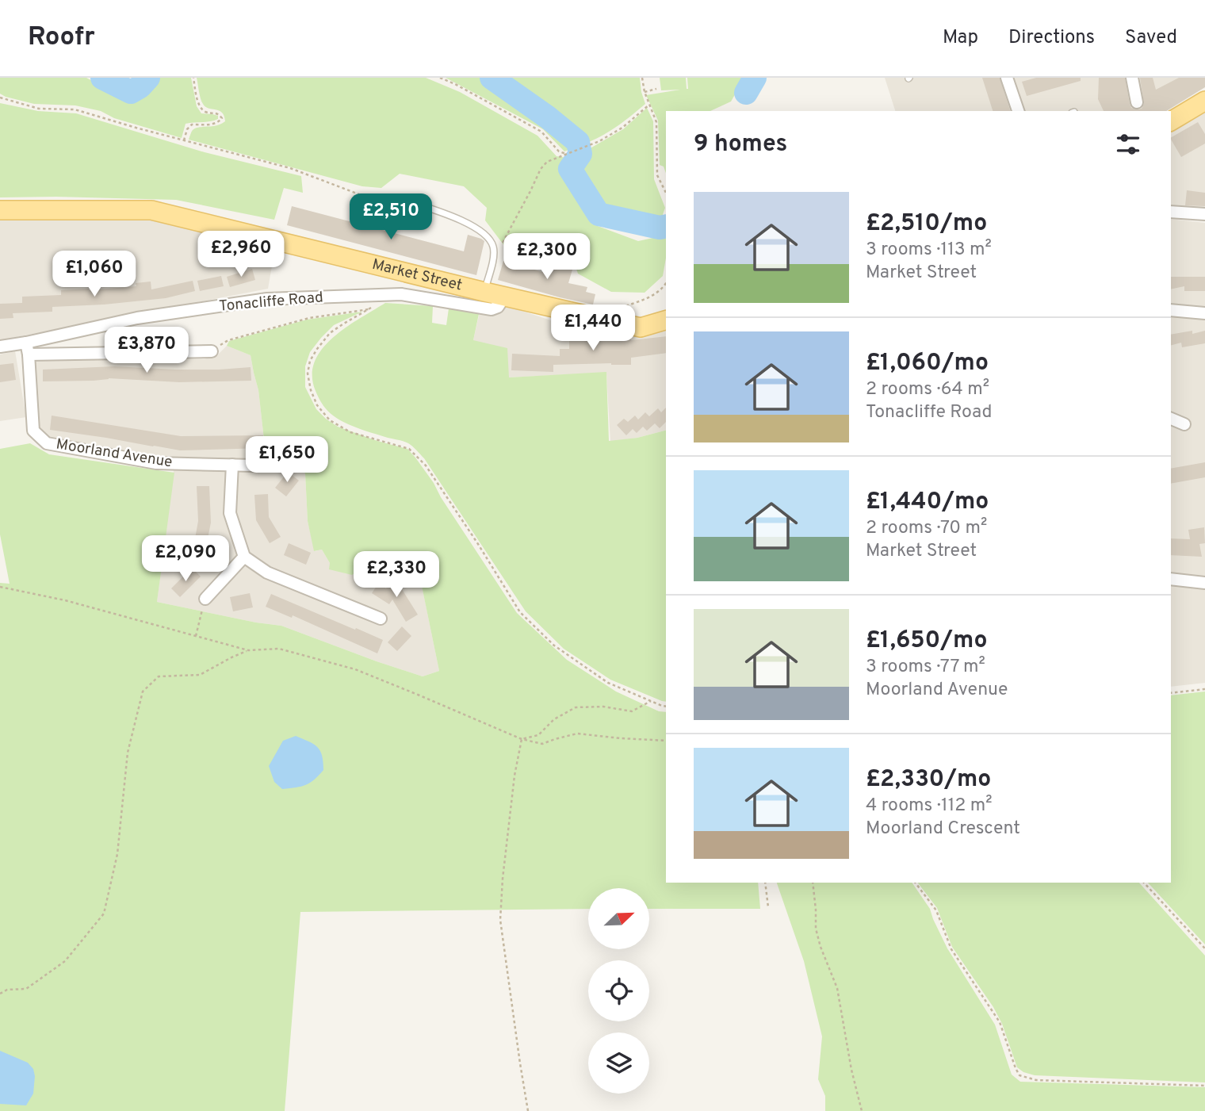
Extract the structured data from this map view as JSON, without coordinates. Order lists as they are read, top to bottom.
{
  "streets": {
    "main road": ["Market Street"],
    "street": ["Tonacliffe Road", "Moorland Avenue"]
  },
  "crossings": [
    ["Market Street", "Tonacliffe Road"],
    ["Tonacliffe Road", "Moorland Avenue"]
  ],
  "north": "top right",
  "page": {
    "header": "Roofr",
    "nav": ["Map", "Directions", "Saved"],
    "heading": "9 homes",
    "list": [
      {
        "name": "£2,510/mo",
        "note": "3 rooms · 113 m² · Market Street"
      },
      {
        "name": "£1,060/mo",
        "note": "2 rooms · 64 m² · Tonacliffe Road"
      },
      {
        "name": "£1,440/mo",
        "note": "2 rooms · 70 m² · Market Street"
      },
      {
        "name": "£1,650/mo",
        "note": "3 rooms · 77 m² · Moorland Avenue"
      },
      {
        "name": "£2,330/mo",
        "note": "4 rooms · 112 m² · Moorland Crescent"
      }
    ],
    "price": [
      "£2,510",
      "£2,960",
      "£2,300",
      "£1,060",
      "£1,440",
      "£3,870",
      "£1,650",
      "£2,090",
      "£2,330"
    ]
  }
}
